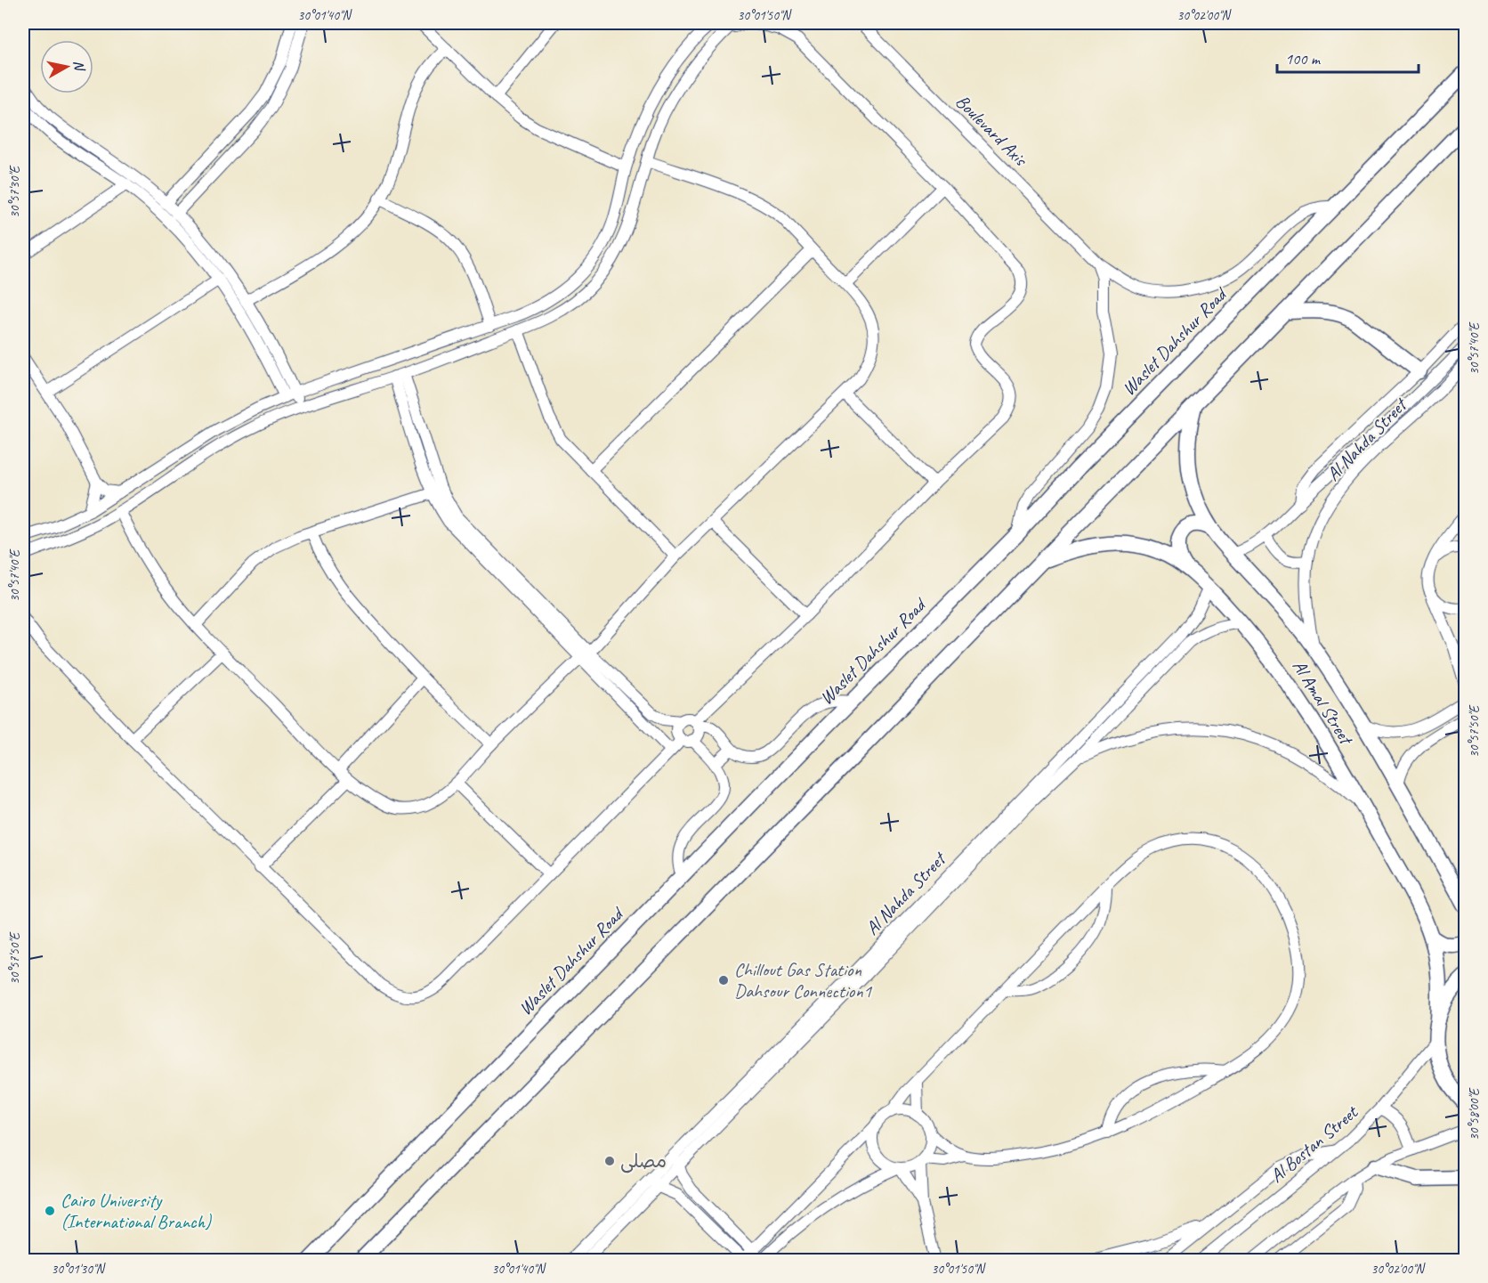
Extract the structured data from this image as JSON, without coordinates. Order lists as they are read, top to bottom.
{
  "streets": {
    "main road": ["Waslet Dahshur Road", "Al Amal Street"],
    "street": ["Boulevard Axis", "Al Nahda Street", "Al Bostan Street"]
  },
  "crossings": [
    ["Boulevard Axis", "Waslet Dahshur Road"],
    ["Al Nahda Street", "Al Amal Street"]
  ],
  "places": ["Chillout Gas Station Dahsour Connection1", "مصلى", "Cairo University (International Branch)"],
  "scale_bar": "100 m",
  "north": "right",
  "coordinates": [
    "30°01'40\"N",
    "30°01'50\"N",
    "30°02'00\"N",
    "30°57'30\"E",
    "30°57'40\"E",
    "30°57'50\"E",
    "30°58'00\"E",
    "30°01'30\"N"
  ]
}
